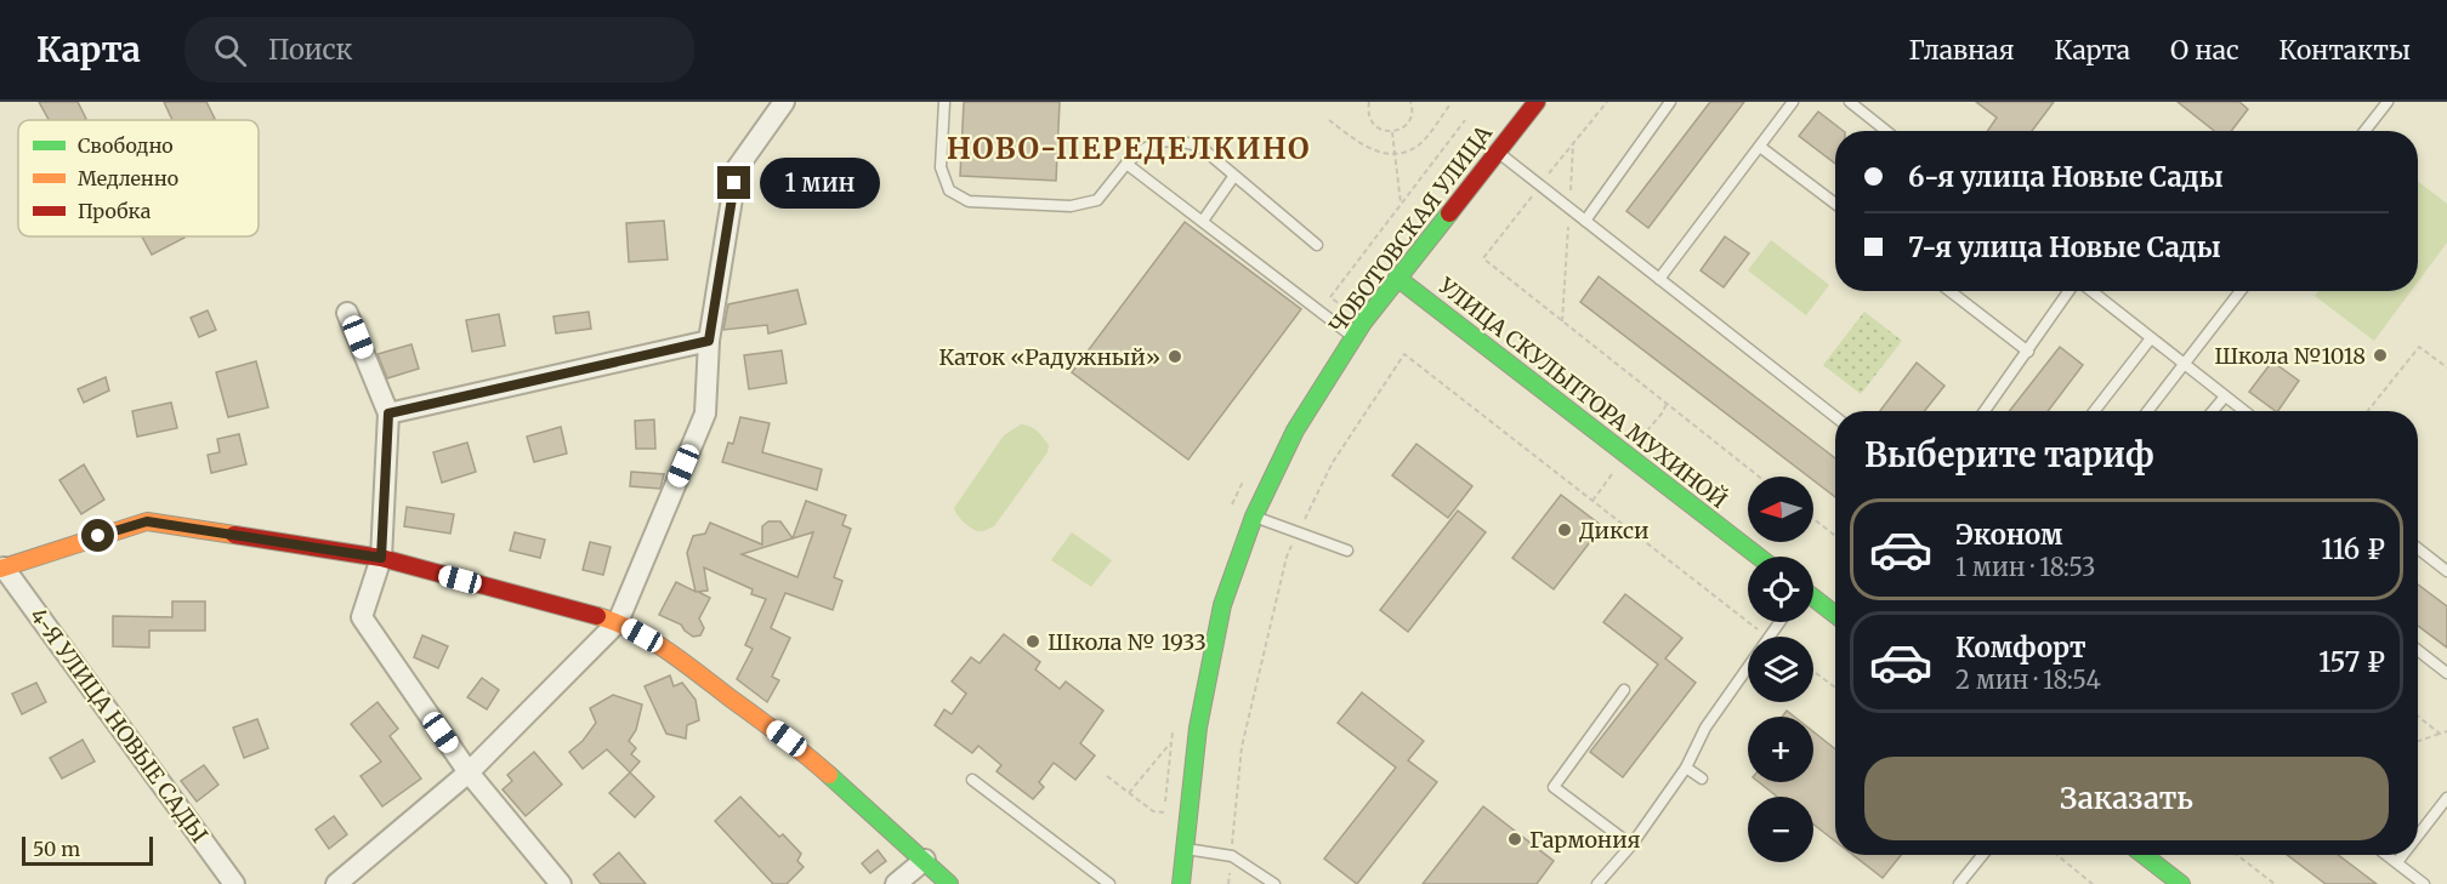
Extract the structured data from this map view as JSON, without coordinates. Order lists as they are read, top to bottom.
{
  "streets": {
    "street": ["ЧОБОТОВСКАЯ УЛИЦА", "УЛИЦА СКУЛЬПТОРА МУХИНОЙ", "4-Я УЛИЦА НОВЫЕ САДЫ"]
  },
  "crossings": [
    ["ЧОБОТОВСКАЯ УЛИЦА", "УЛИЦА СКУЛЬПТОРА МУХИНОЙ"]
  ],
  "districts": ["НОВО-ПЕРЕДЕЛКИНО"],
  "places": [
    "Школа №1018",
    "Каток «Радужный»",
    "Дикси",
    "Школа № 1933",
    "Гармония"
  ],
  "legend": ["Свободно", "Медленно", "Пробка"],
  "scale_bar": "50 m",
  "north": "left",
  "page": {
    "header": "Карта",
    "search": "Поиск",
    "nav": [
      "Главная",
      "Карта",
      "О нас",
      "Контакты"
    ],
    "banner": ["6-я улица Новые Сады", "7-я улица Новые Сады"],
    "bubble": "1 мин",
    "heading": "Выберите тариф",
    "map_buttons": ["+", "−"],
    "list": [
      {
        "name": "Эконом",
        "note": "1 мин · 18:53",
        "value": "116 ₽"
      },
      {
        "name": "Комфорт",
        "note": "2 мин · 18:54",
        "value": "157 ₽"
      }
    ],
    "buttons": "Заказать",
    "scale": "50 m"
  }
}
